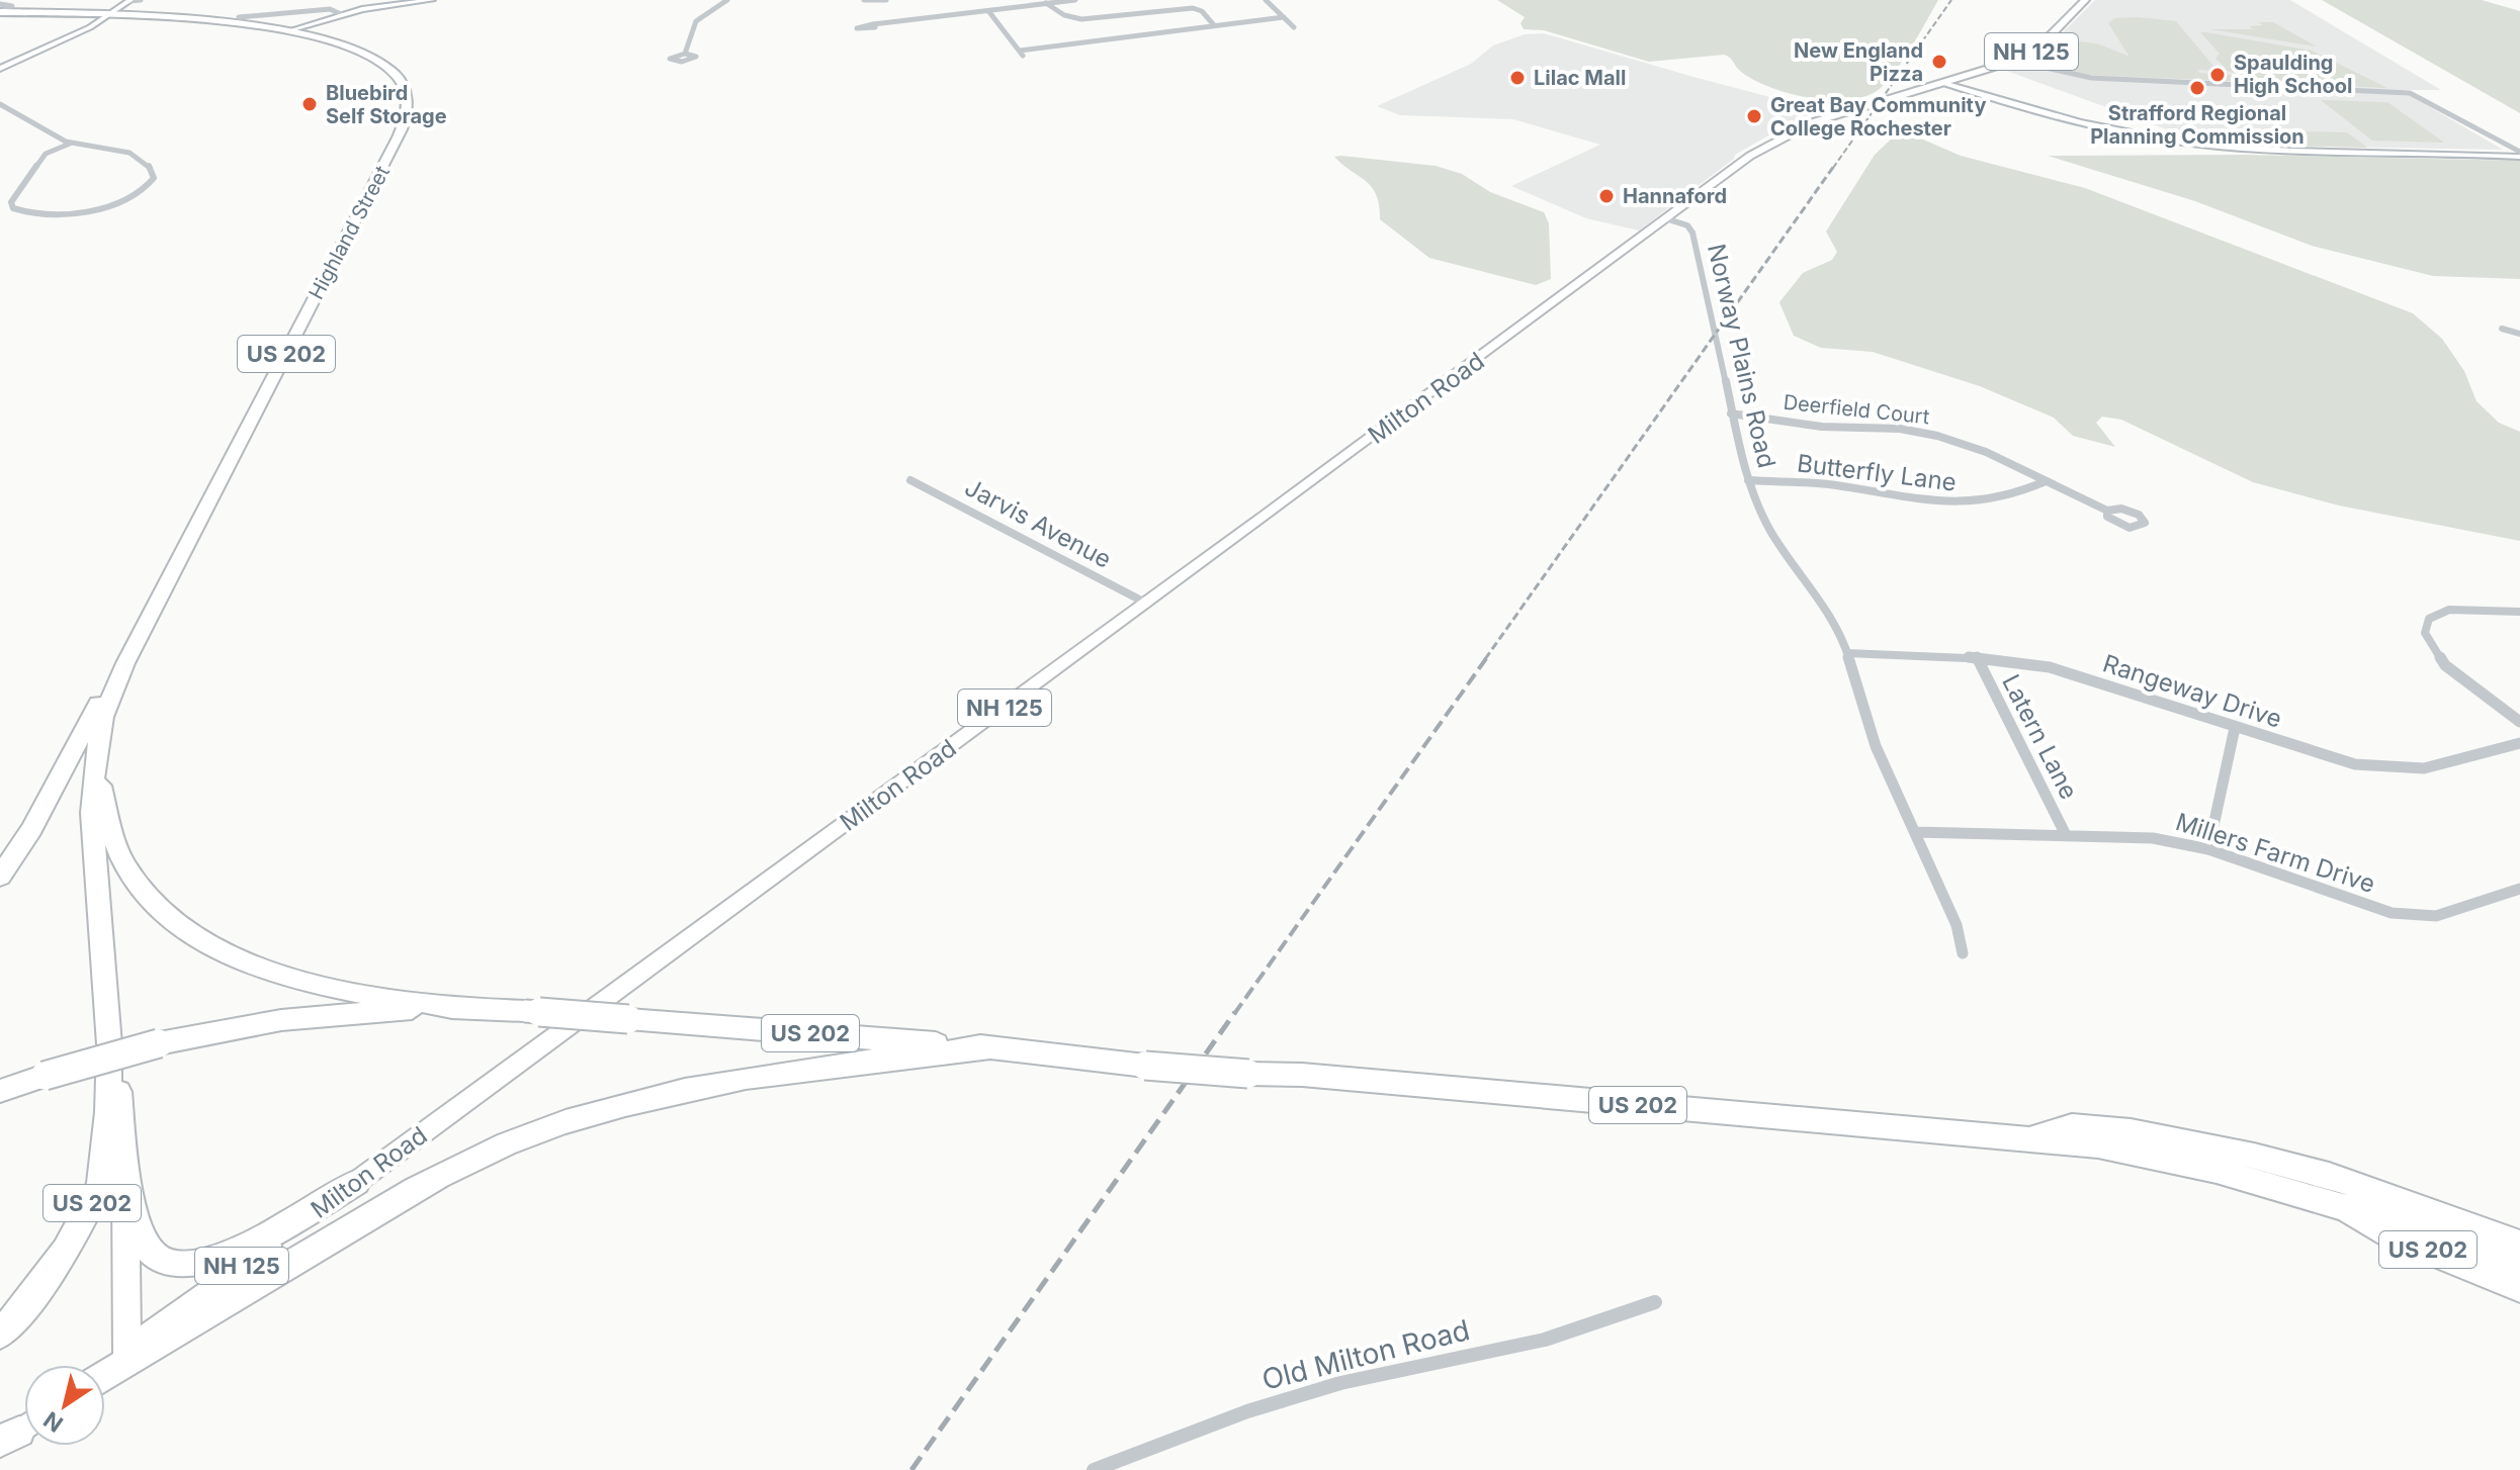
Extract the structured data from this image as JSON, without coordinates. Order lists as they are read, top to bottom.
{
  "streets": {
    "highway": ["Highland Street", "US 202"],
    "main road": ["NH 125", "Milton Road"],
    "street": [
      "Norway Plains Road",
      "Deerfield Court",
      "Butterfly Lane",
      "Jarvis Avenue",
      "Rangeway Drive",
      "Latern Lane",
      "Millers Farm Drive",
      "Old Milton Road"
    ]
  },
  "crossings": [
    ["NH 125", "Milton Road"],
    ["Highland Street", "US 202"],
    ["Norway Plains Road", "Milton Road"],
    ["Norway Plains Road", "Deerfield Court"],
    ["Norway Plains Road", "Butterfly Lane"],
    ["Norway Plains Road", "Rangeway Drive"],
    ["Norway Plains Road", "Millers Farm Drive"],
    ["Milton Road", "Jarvis Avenue"],
    ["Deerfield Court", "Butterfly Lane"],
    ["Rangeway Drive", "Latern Lane"],
    ["Latern Lane", "Millers Farm Drive"]
  ],
  "places": [
    "New England Pizza",
    "Spaulding High School",
    "Lilac Mall",
    "Strafford Regional Planning Commission",
    "Bluebird Self Storage",
    "Great Bay Community College Rochester",
    "Hannaford"
  ],
  "north": "bottom left"
}
